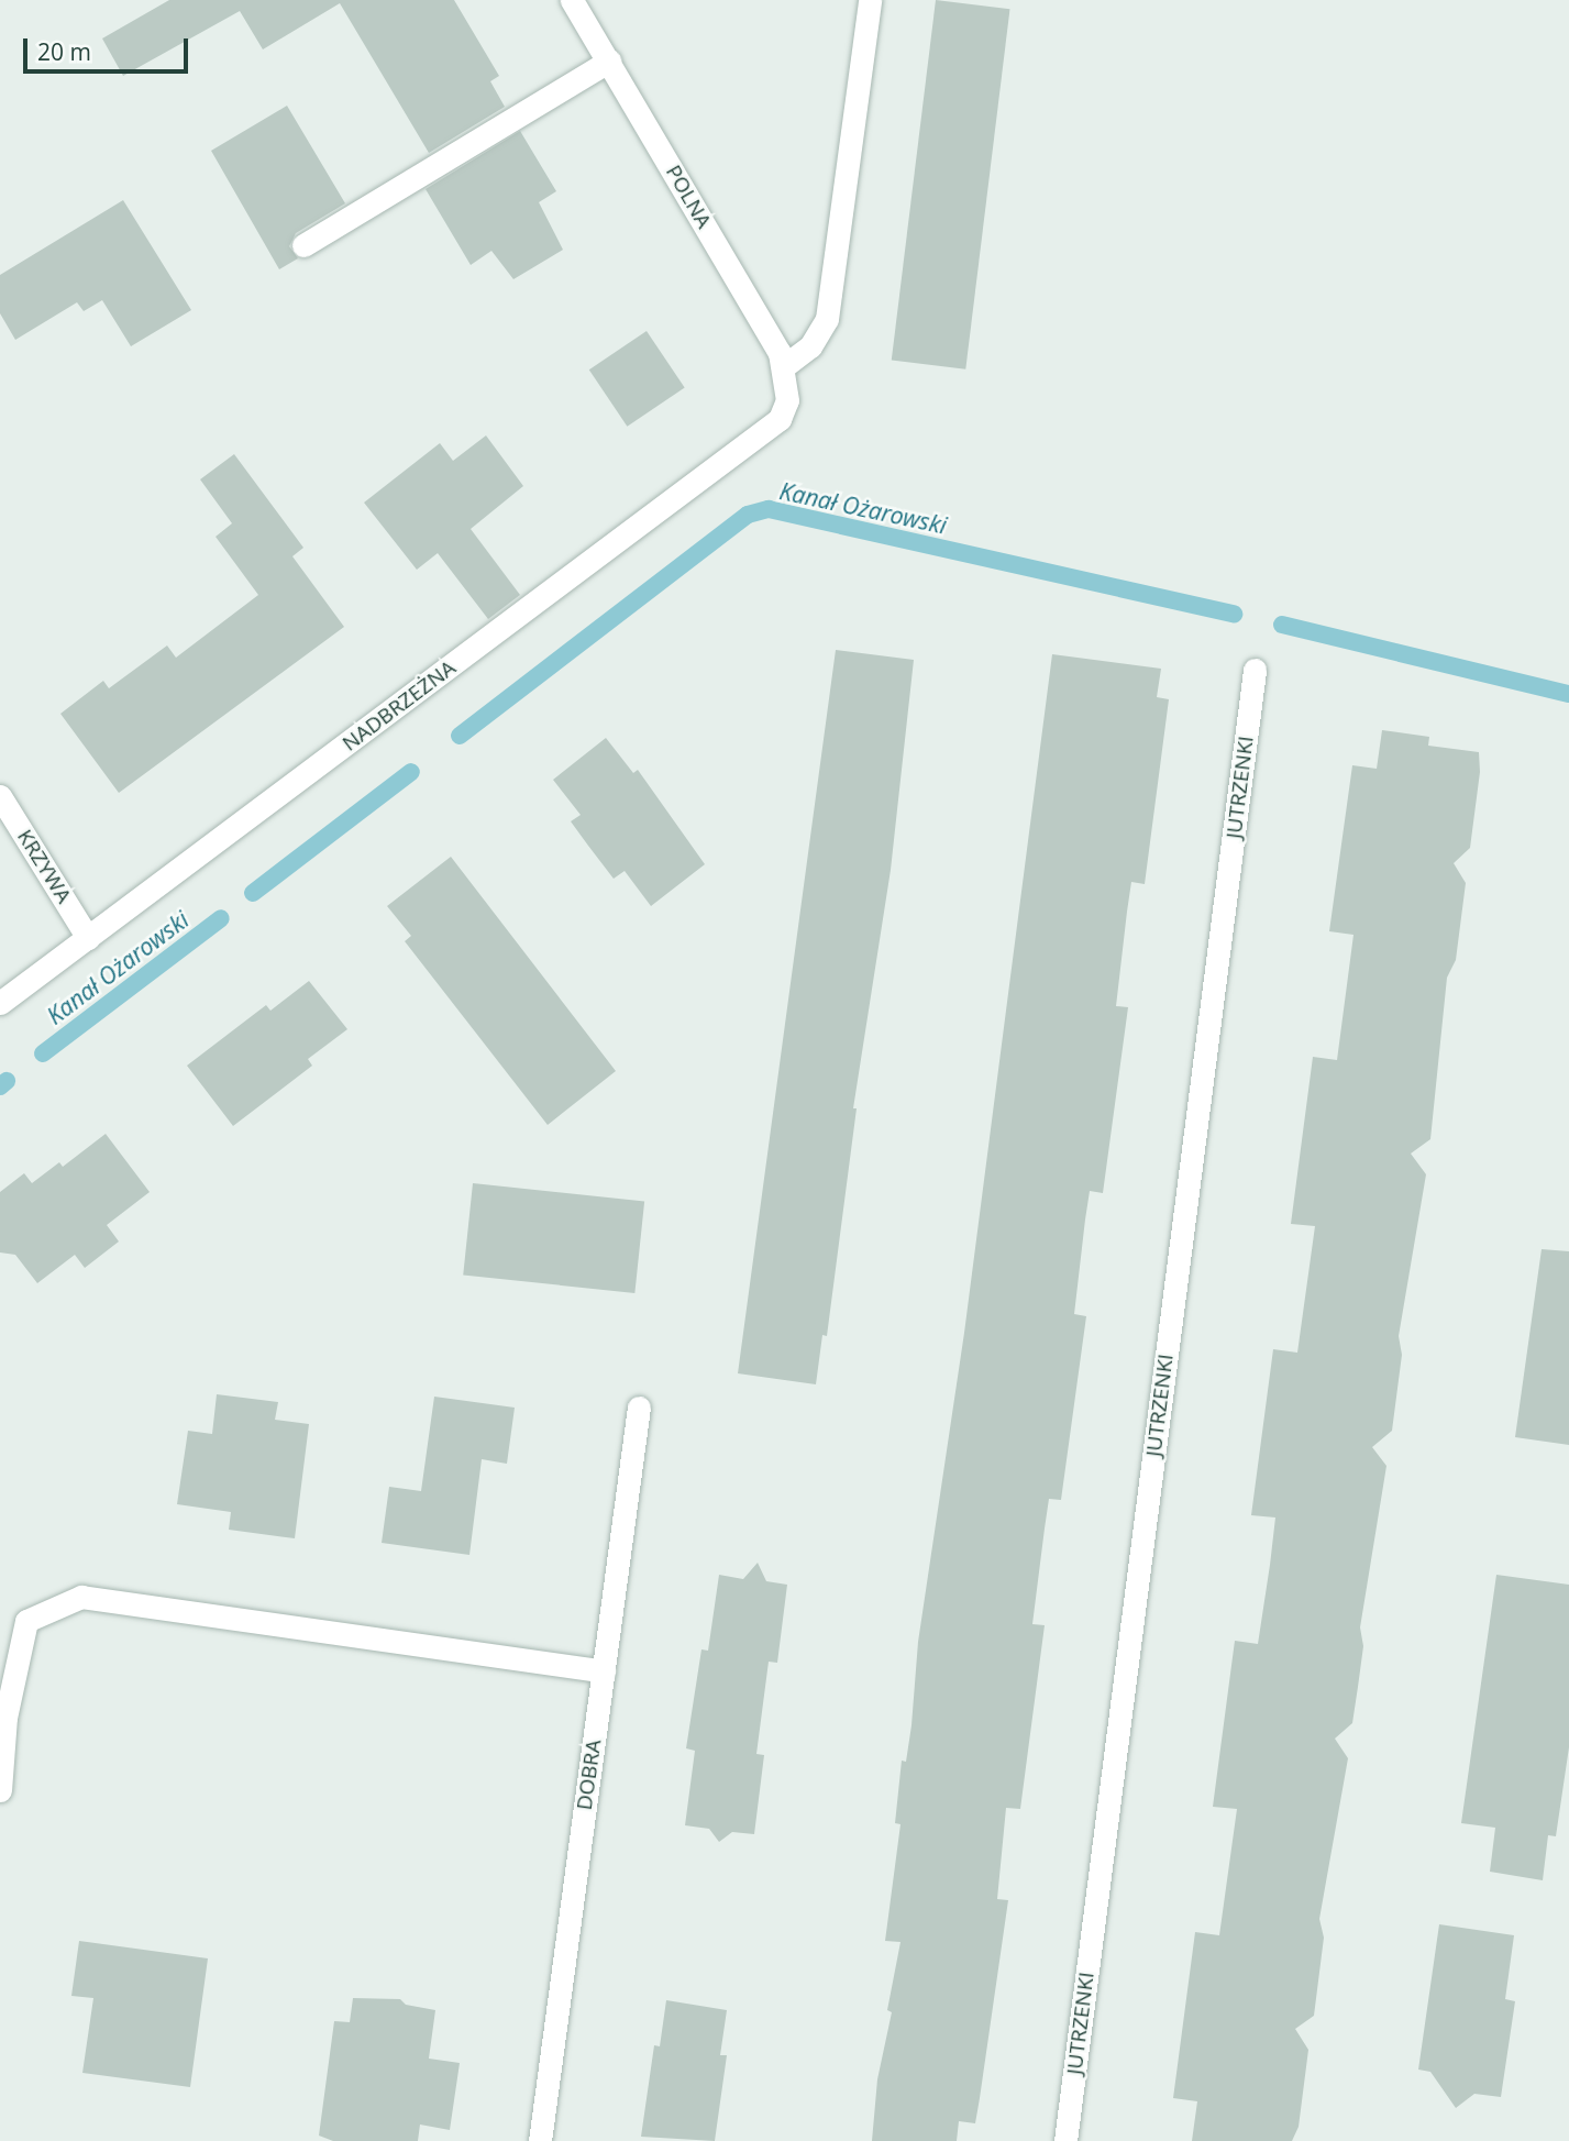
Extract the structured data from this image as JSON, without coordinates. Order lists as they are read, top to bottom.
{
  "streets": {
    "street": [
      "POLNA",
      "NADBRZEŻNA",
      "JUTRZENKI",
      "KRZYWA",
      "DOBRA"
    ]
  },
  "crossings": [
    ["POLNA", "NADBRZEŻNA"],
    ["NADBRZEŻNA", "KRZYWA"]
  ],
  "water": ["Kanał Ożarowski"],
  "scale_bar": "20 m"
}
